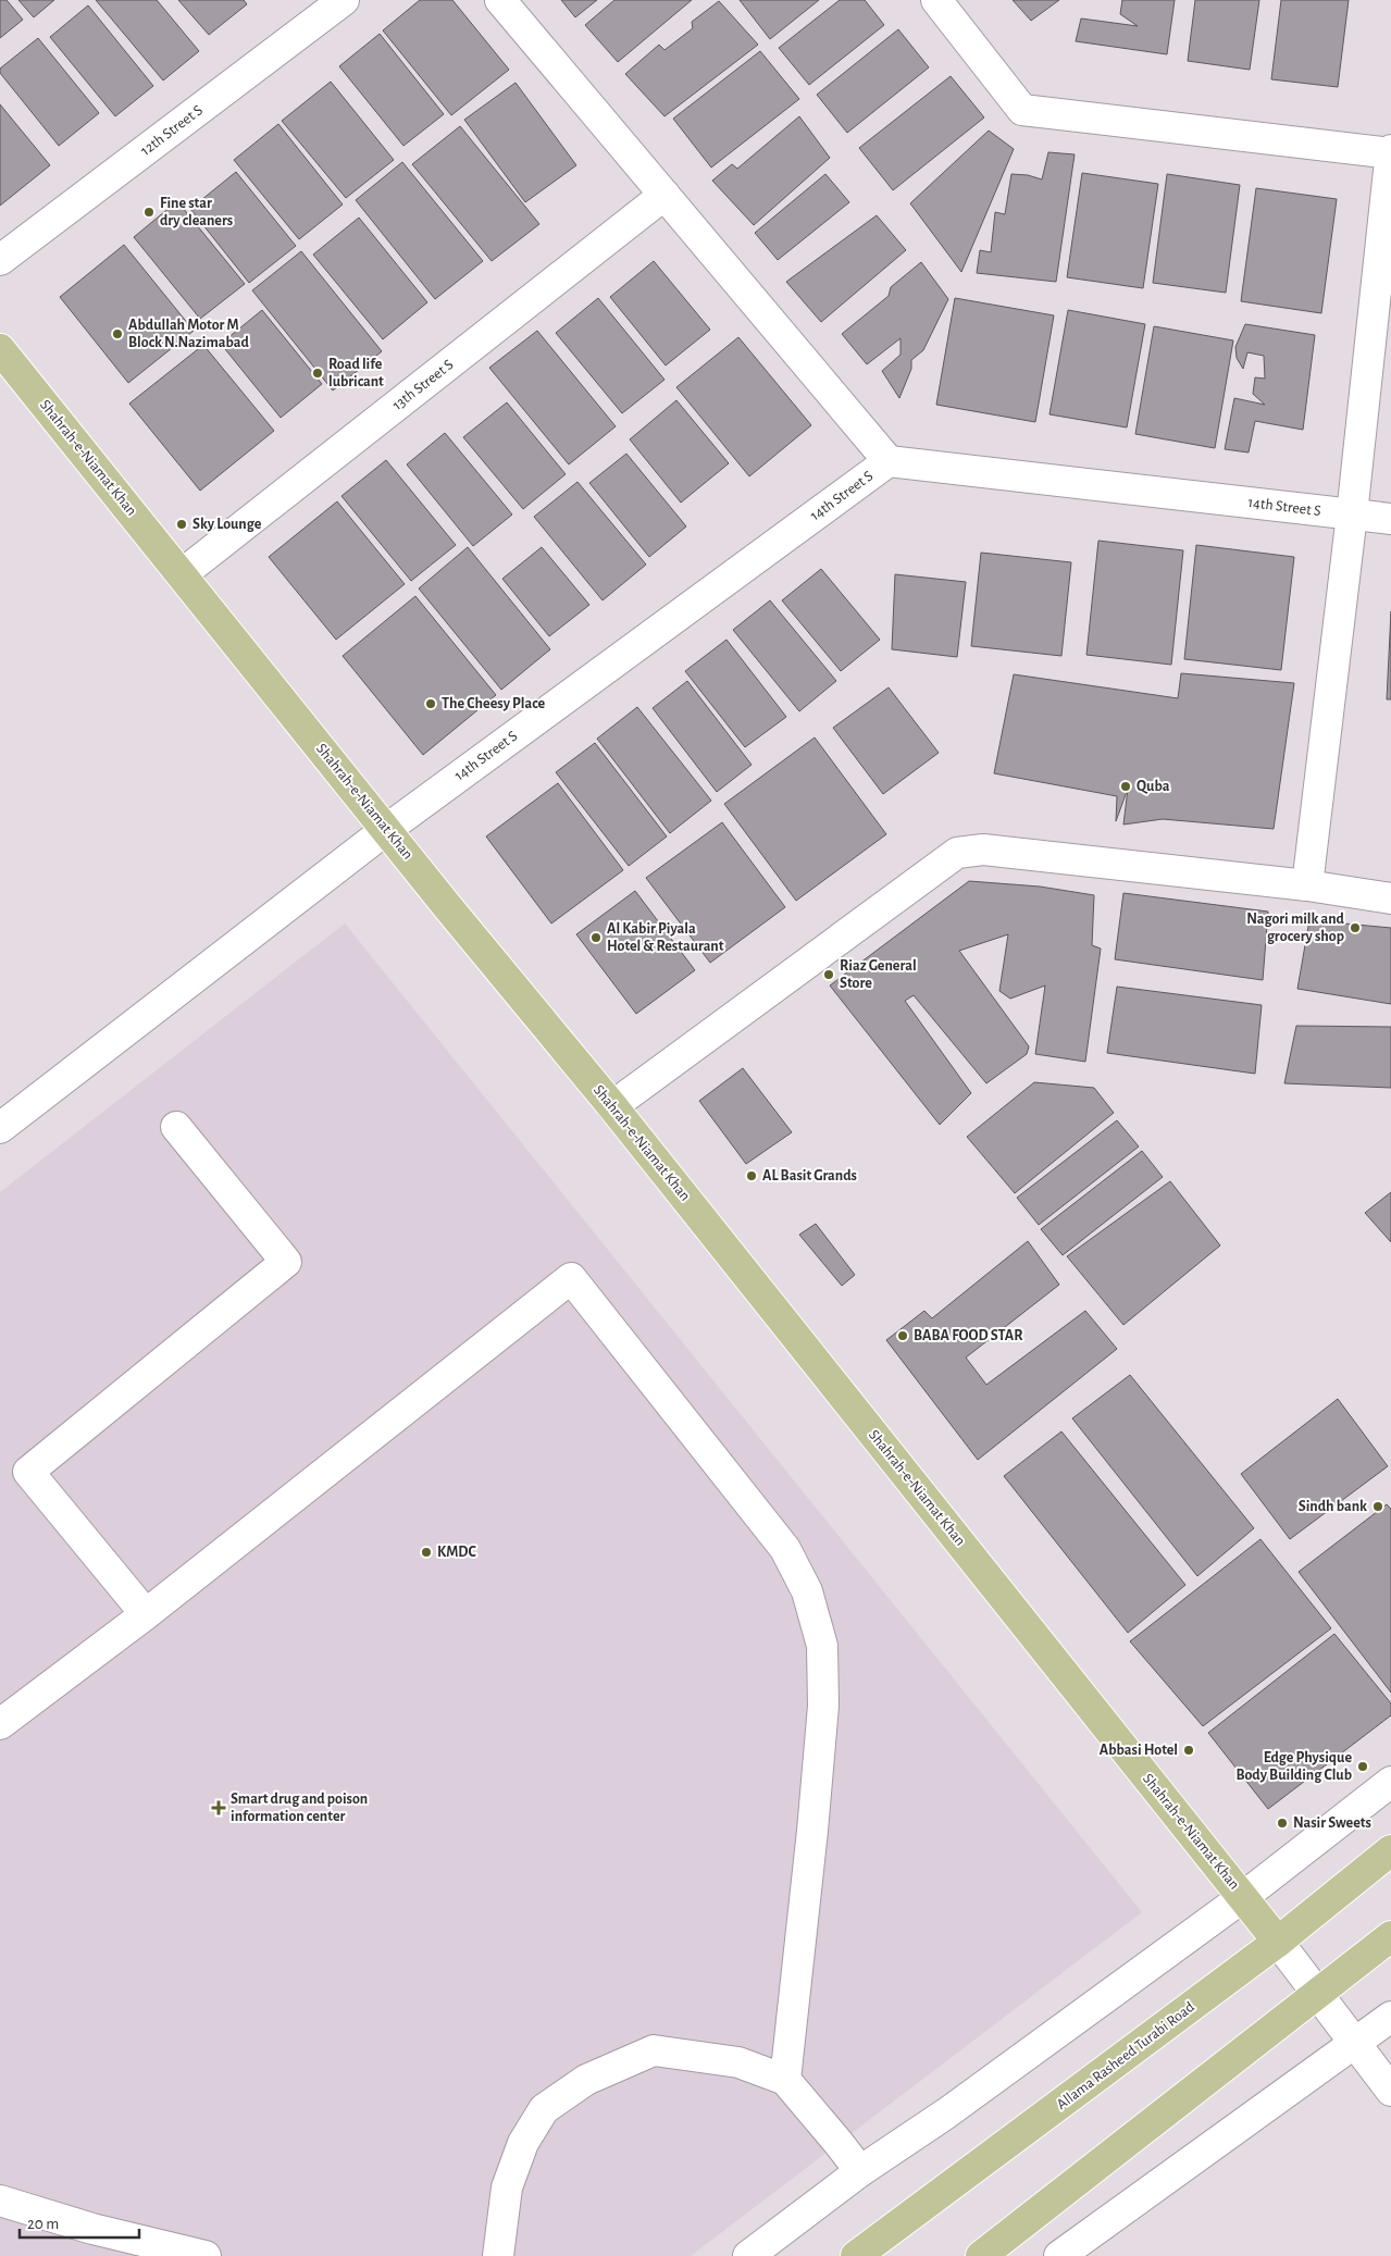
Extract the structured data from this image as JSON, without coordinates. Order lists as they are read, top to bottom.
{
  "streets": {
    "main road": ["Shahrah-e-Niamat Khan", "Allama Rasheed Turabi Road"],
    "street": ["12th Street S", "13th Street S", "14th Street S"]
  },
  "crossings": [
    ["13th Street S", "Shahrah-e-Niamat Khan"],
    ["Shahrah-e-Niamat Khan", "14th Street S"],
    ["Shahrah-e-Niamat Khan", "Allama Rasheed Turabi Road"]
  ],
  "places": {
    "other": [
      "Fine star dry cleaners",
      "Abdullah Motor M Block N.Nazimabad",
      "Road life lubricant",
      "Sky Lounge",
      "The Cheesy Place",
      "Quba",
      "Nagori milk and grocery shop",
      "Al Kabir Piyala Hotel & Restaurant",
      "Riaz General Store",
      "AL Basit Grands",
      "BABA FOOD STAR",
      "Sindh bank",
      "KMDC",
      "Abbasi Hotel",
      "Edge Physique Body Building Club",
      "Nasir Sweets"
    ],
    "health": ["Smart drug and poison information center"]
  },
  "scale_bar": "20 m"
}
